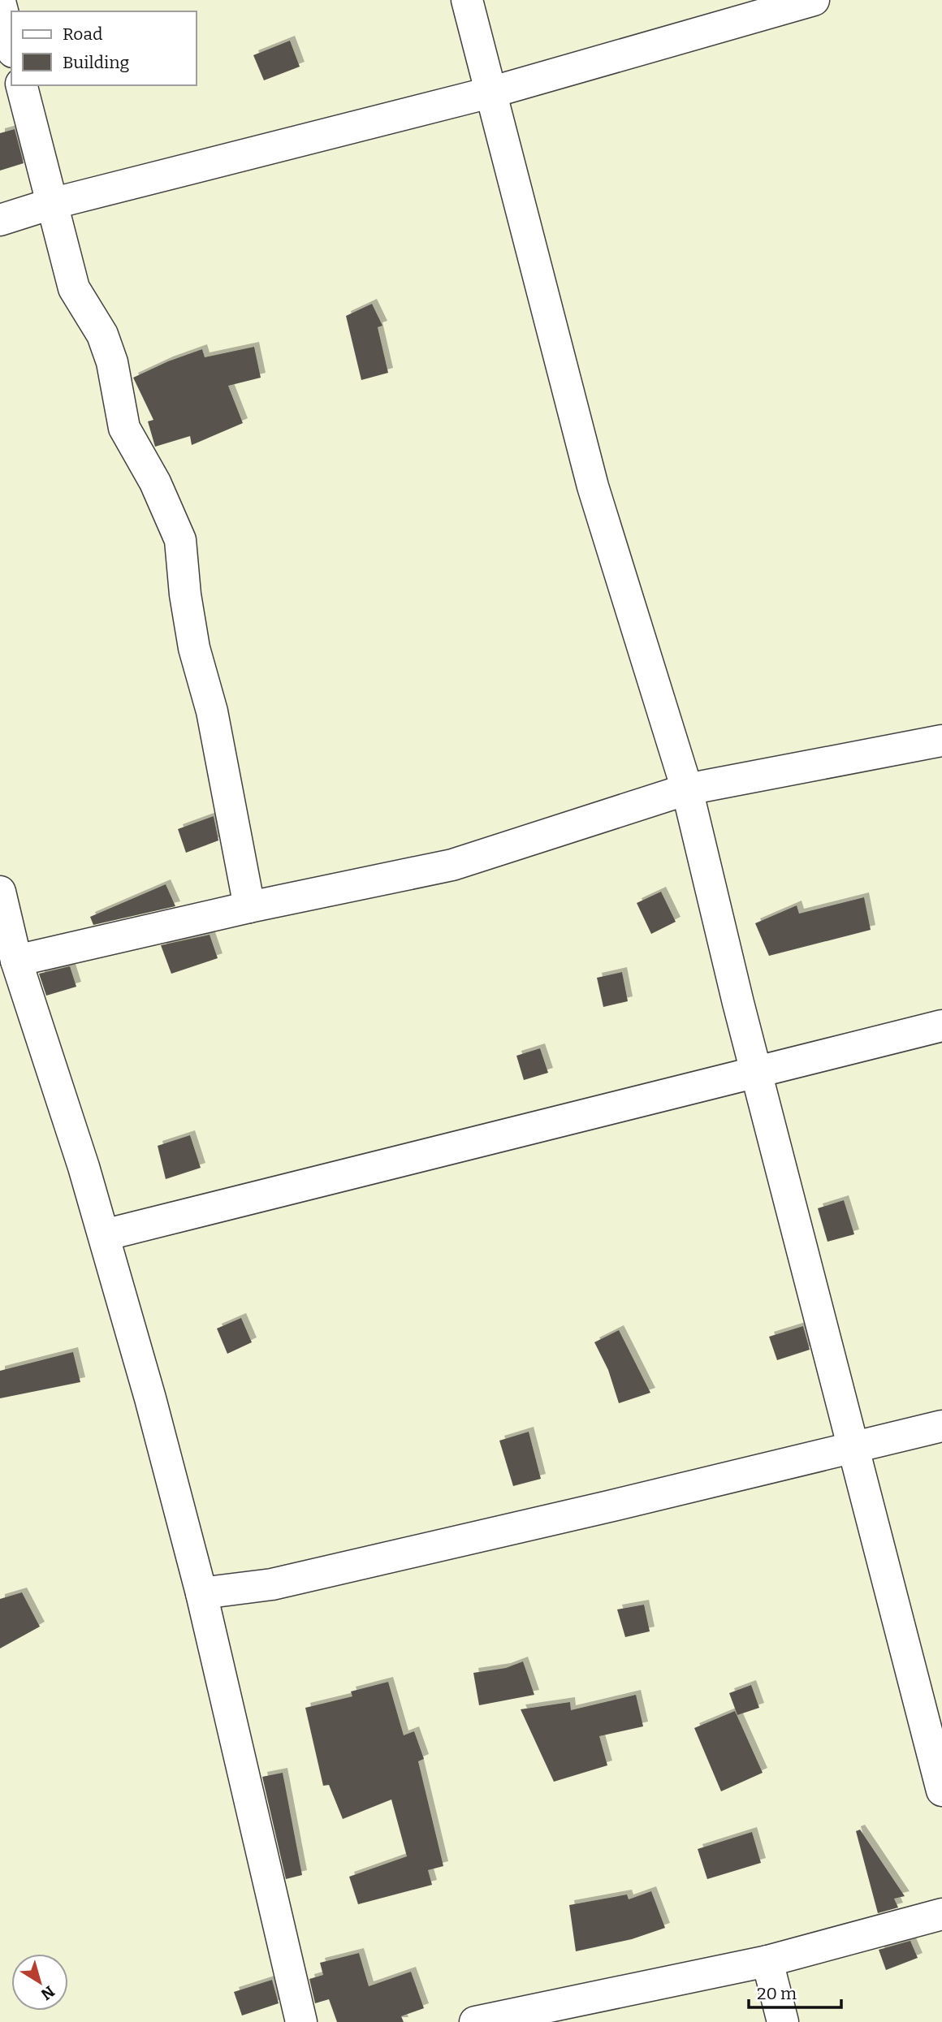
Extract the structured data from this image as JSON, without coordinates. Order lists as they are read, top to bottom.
{
  "legend": ["Road", "Building"],
  "scale_bar": "20 m",
  "north": "bottom right"
}
